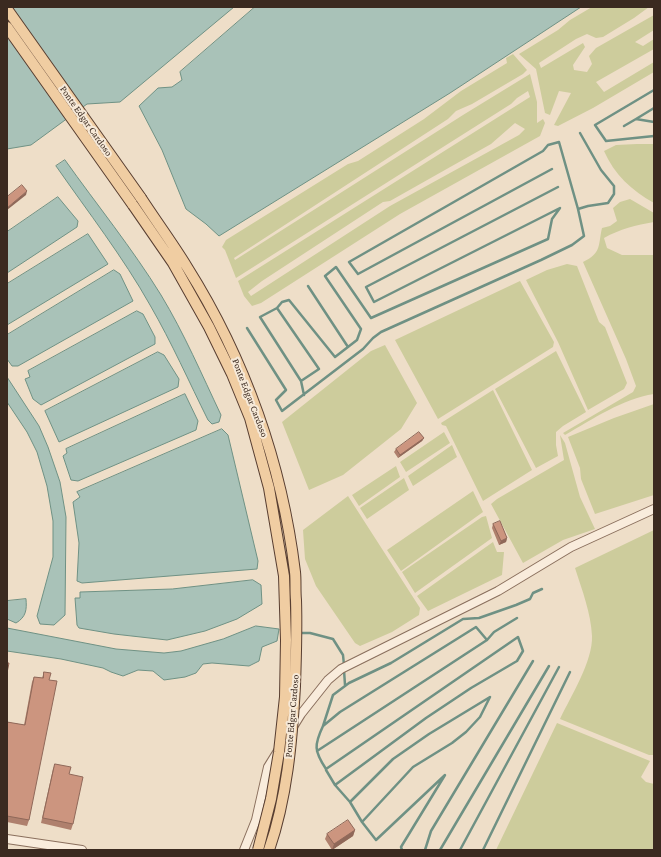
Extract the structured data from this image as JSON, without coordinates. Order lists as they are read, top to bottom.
{
  "streets": {
    "main road": ["Ponte Edgar Cardoso"]
  }
}
